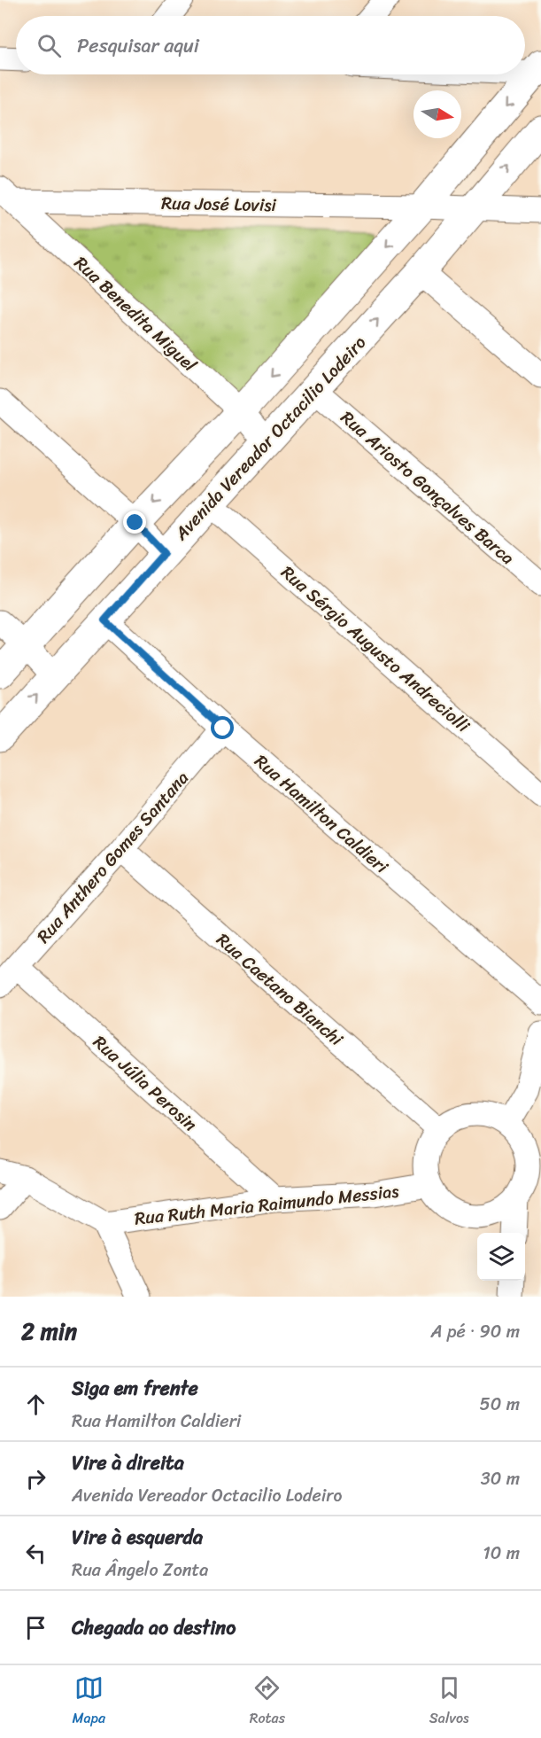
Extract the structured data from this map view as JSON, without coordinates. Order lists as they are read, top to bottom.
{
  "streets": {
    "street": [
      "Rua José Lovisi",
      "Rua Benedita Miguel",
      "Avenida Vereador Octacilio Lodeiro",
      "Rua Ariosto Gonçalves Barca",
      "Rua Sérgio Augusto Andreciolli",
      "Rua Hamilton Caldieri",
      "Rua Anthero Gomes Santana",
      "Rua Caetano Bianchi",
      "Rua Júlia Perosin",
      "Rua Ruth Maria Raimundo Messias"
    ]
  },
  "crossings": [
    ["Rua José Lovisi", "Rua Benedita Miguel"],
    ["Rua José Lovisi", "Avenida Vereador Octacilio Lodeiro"],
    ["Rua Benedita Miguel", "Avenida Vereador Octacilio Lodeiro"],
    ["Avenida Vereador Octacilio Lodeiro", "Rua Ariosto Gonçalves Barca"],
    ["Avenida Vereador Octacilio Lodeiro", "Rua Sérgio Augusto Andreciolli"],
    ["Avenida Vereador Octacilio Lodeiro", "Rua Hamilton Caldieri"],
    ["Rua Hamilton Caldieri", "Rua Anthero Gomes Santana"],
    ["Rua Anthero Gomes Santana", "Rua Caetano Bianchi"],
    ["Rua Anthero Gomes Santana", "Rua Júlia Perosin"],
    ["Rua Caetano Bianchi", "Rua Ruth Maria Raimundo Messias"],
    ["Rua Júlia Perosin", "Rua Ruth Maria Raimundo Messias"]
  ],
  "north": "right",
  "page": {
    "search": "Pesquisar aqui",
    "heading": ["2 min", "A pé · 90 m"],
    "list": [
      ["Siga em frente", "Rua Hamilton Caldieri", "50 m"],
      ["Vire à direita", "Avenida Vereador Octacilio Lodeiro", "30 m"],
      ["Vire à esquerda", "Rua Ângelo Zonta", "10 m"],
      "Chegada ao destino"
    ],
    "nav": ["Mapa", "Rotas", "Salvos"]
  }
}
